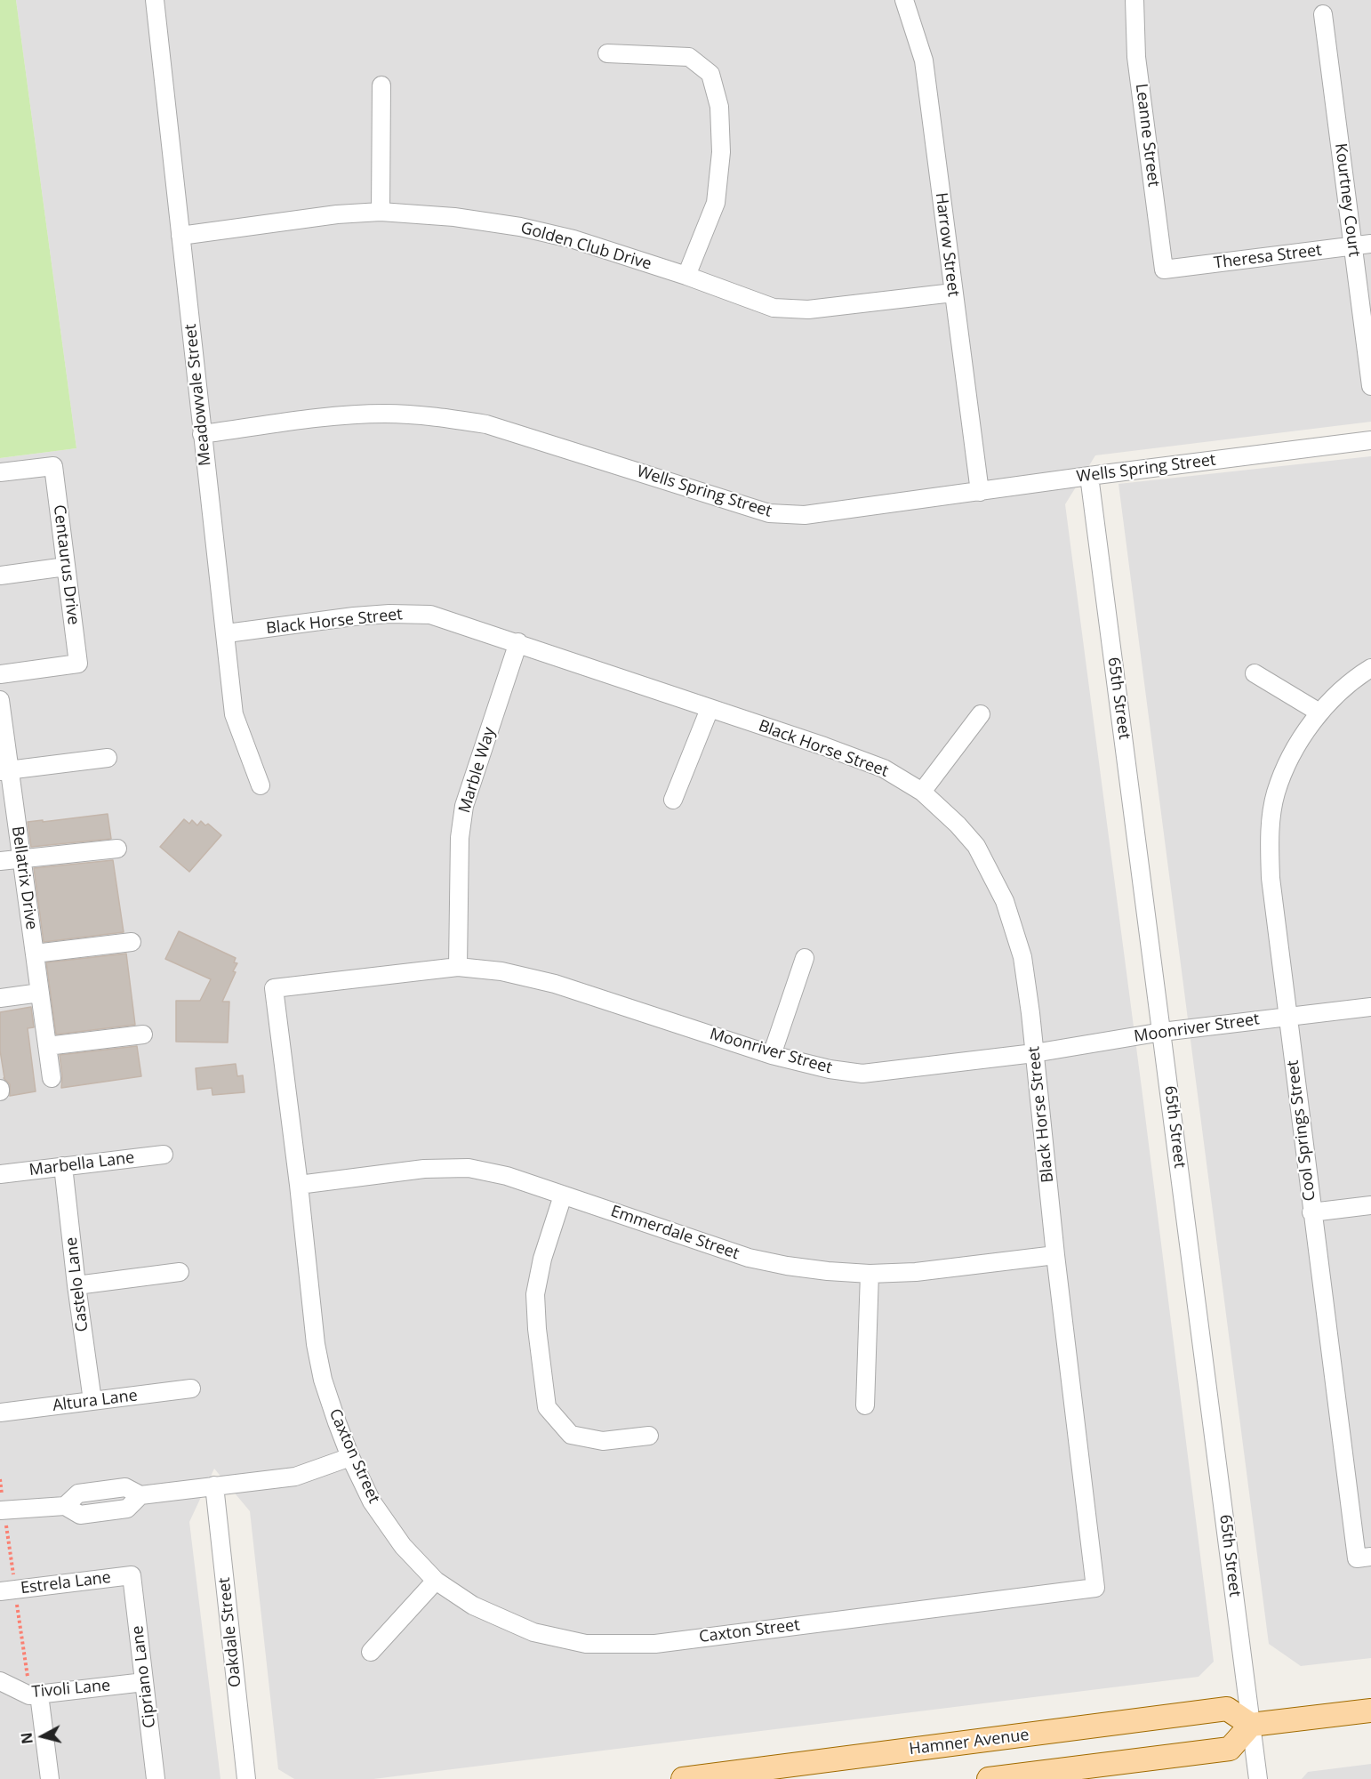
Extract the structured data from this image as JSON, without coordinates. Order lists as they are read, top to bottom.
{
  "streets": {
    "main road": ["Hamner Avenue"],
    "street": [
      "Leanne Street",
      "Kourtney Court",
      "Harrow Street",
      "Golden Club Drive",
      "Theresa Street",
      "Meadowvale Street",
      "Wells Spring Street",
      "Centaurus Drive",
      "Black Horse Street",
      "65th Street",
      "Marble Way",
      "Bellatrix Drive",
      "Moonriver Street",
      "Cool Springs Street",
      "Marbella Lane",
      "Emmerdale Street",
      "Castelo Lane",
      "Altura Lane",
      "Caxton Street",
      "Estrela Lane",
      "Oakdale Street",
      "Cipriano Lane",
      "Tivoli Lane"
    ]
  },
  "crossings": [
    ["Leanne Street", "Theresa Street"],
    ["Kourtney Court", "Theresa Street"],
    ["Harrow Street", "Golden Club Drive"],
    ["Harrow Street", "Wells Spring Street"],
    ["Golden Club Drive", "Meadowvale Street"],
    ["Meadowvale Street", "Wells Spring Street"],
    ["Meadowvale Street", "Black Horse Street"],
    ["Wells Spring Street", "65th Street"],
    ["Black Horse Street", "Marble Way"],
    ["Black Horse Street", "Moonriver Street"],
    ["Black Horse Street", "Emmerdale Street"],
    ["Black Horse Street", "Caxton Street"],
    ["65th Street", "Moonriver Street"],
    ["65th Street", "Hamner Avenue"],
    ["Marble Way", "Moonriver Street"],
    ["Moonriver Street", "Cool Springs Street"],
    ["Moonriver Street", "Caxton Street"],
    ["Marbella Lane", "Castelo Lane"],
    ["Emmerdale Street", "Caxton Street"],
    ["Castelo Lane", "Altura Lane"],
    ["Estrela Lane", "Cipriano Lane"],
    ["Cipriano Lane", "Tivoli Lane"]
  ],
  "north": "left"
}
